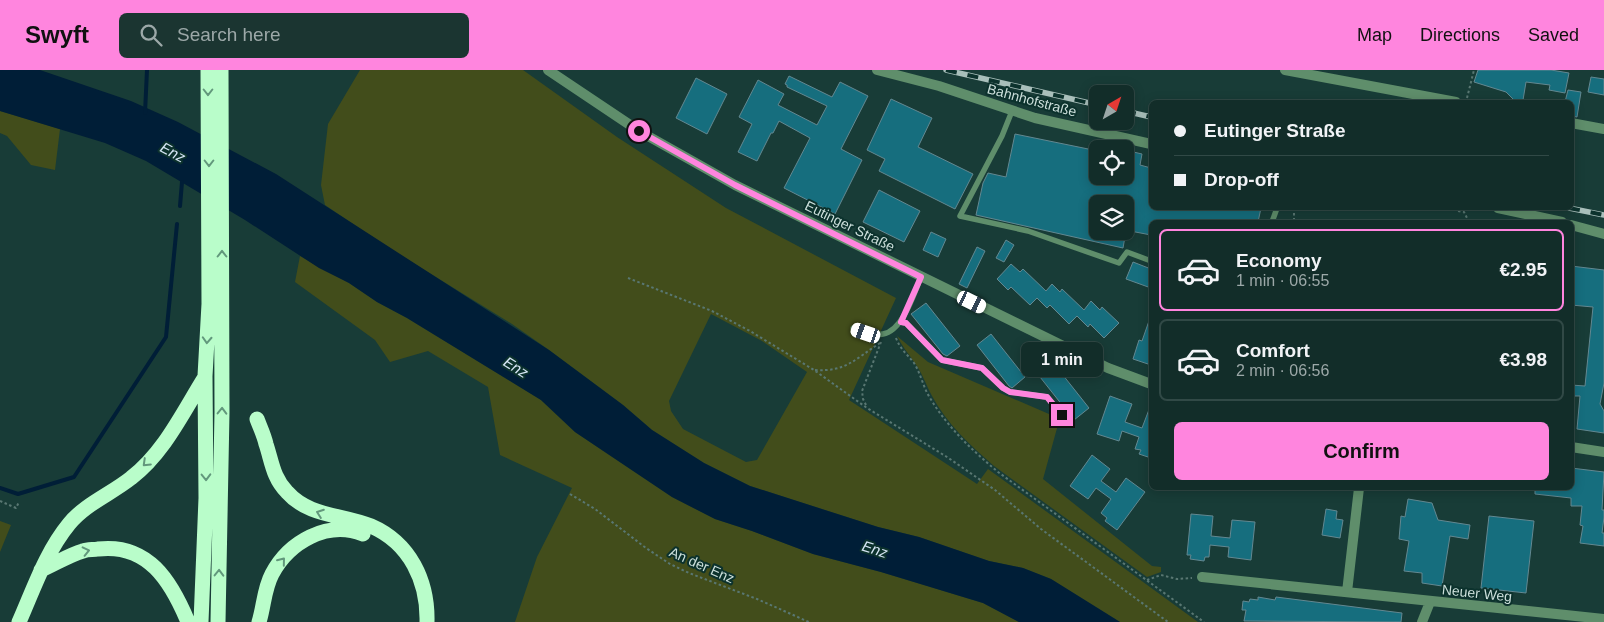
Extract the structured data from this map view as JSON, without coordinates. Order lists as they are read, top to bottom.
{
  "streets": {
    "street": ["Bahnhofstraße", "Eutinger Straße", "Neuer Weg"],
    "path": ["An der Enz"]
  },
  "water": ["Enz"],
  "north": "top right",
  "page": {
    "header": "Swyft",
    "search": "Search here",
    "nav": ["Map", "Directions", "Saved"],
    "banner": ["Eutinger Straße", "Drop-off"],
    "list": [
      {
        "name": "Economy",
        "note": "1 min · 06:55",
        "value": "€2.95"
      },
      {
        "name": "Comfort",
        "note": "2 min · 06:56",
        "value": "€3.98"
      }
    ],
    "bubble": "1 min",
    "buttons": "Confirm"
  }
}
